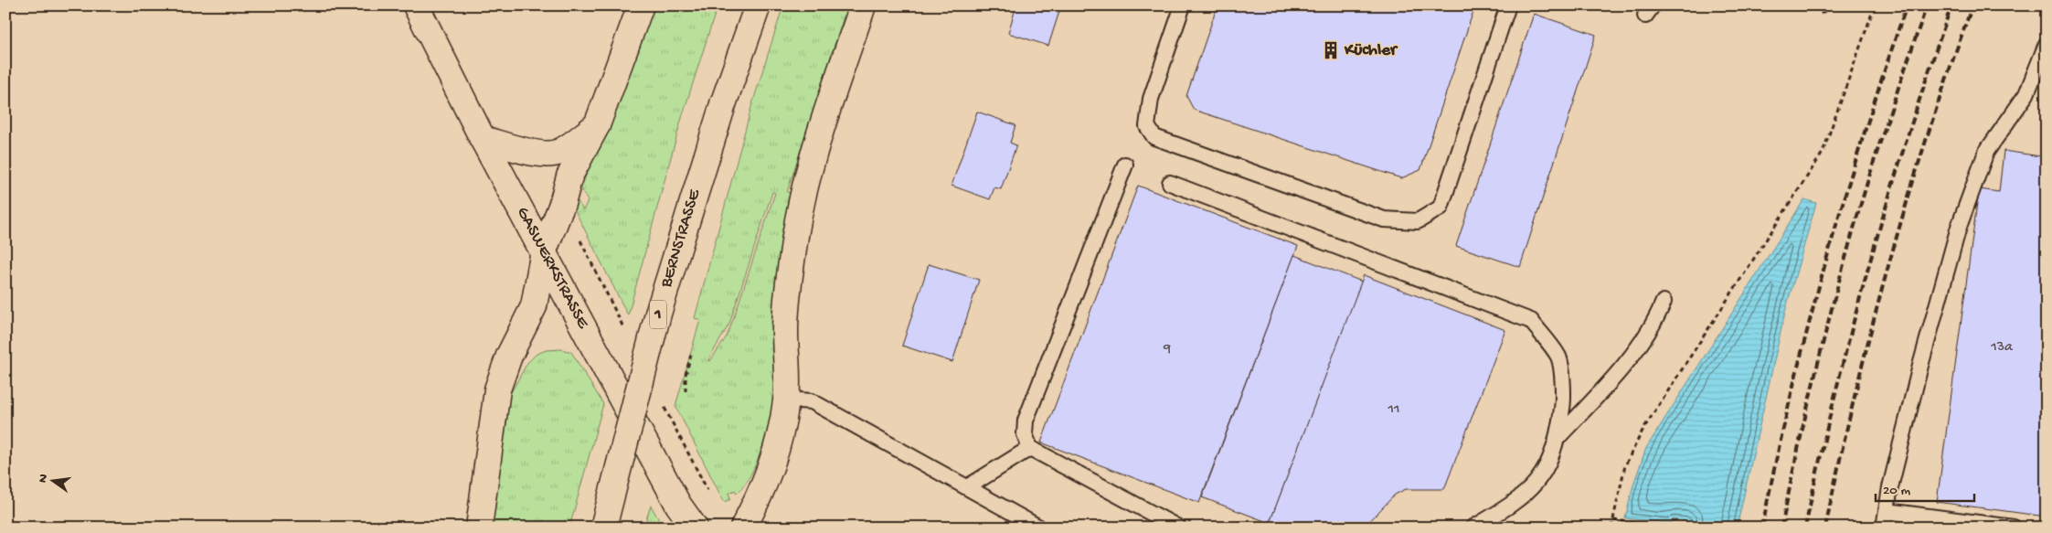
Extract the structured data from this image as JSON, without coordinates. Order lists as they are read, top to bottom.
{
  "streets": {
    "street": ["BERNSTRASSE", "GASWERKSTRASSE", "1"]
  },
  "places": {
    "building": ["Küchler"]
  },
  "house_numbers": ["13a", "9", "11"],
  "scale_bar": "20 m",
  "north": "left"
}
